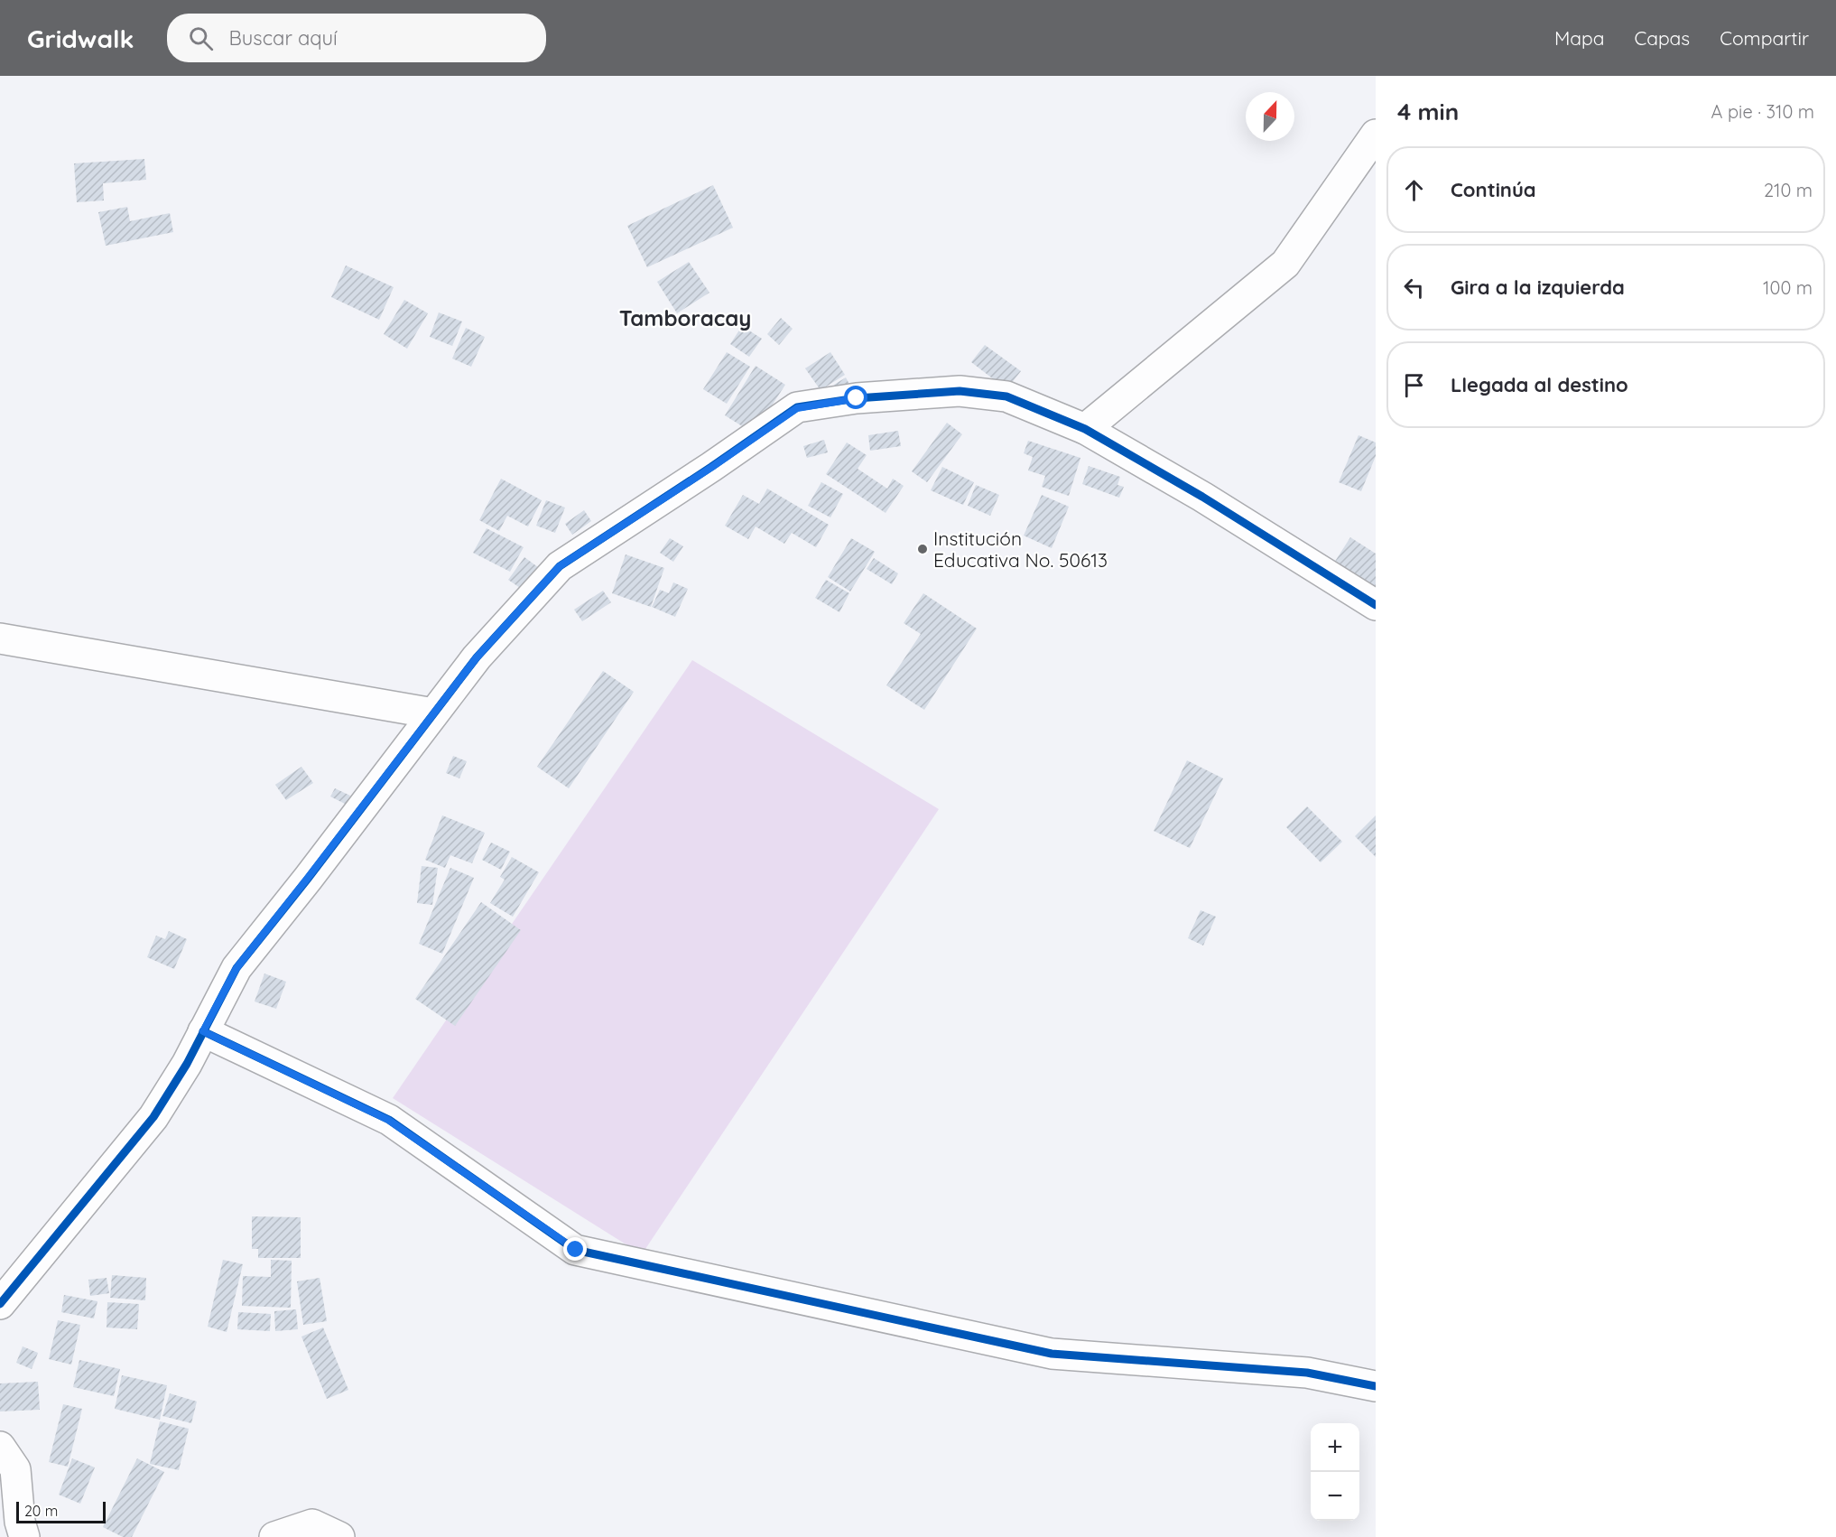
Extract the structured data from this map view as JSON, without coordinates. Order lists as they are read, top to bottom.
{
  "districts": ["Tamboracay"],
  "places": ["Institución Educativa No. 50613"],
  "scale_bar": "20 m",
  "north": "top",
  "page": {
    "header": "Gridwalk",
    "search": "Buscar aquí",
    "nav": ["Mapa", "Capas", "Compartir"],
    "heading": ["4 min", "A pie · 310 m"],
    "list": [
      ["Continúa", "210 m"],
      ["Gira a la izquierda", "100 m"],
      "Llegada al destino"
    ],
    "map_buttons": ["+", "−"],
    "scale": "20 m"
  }
}
